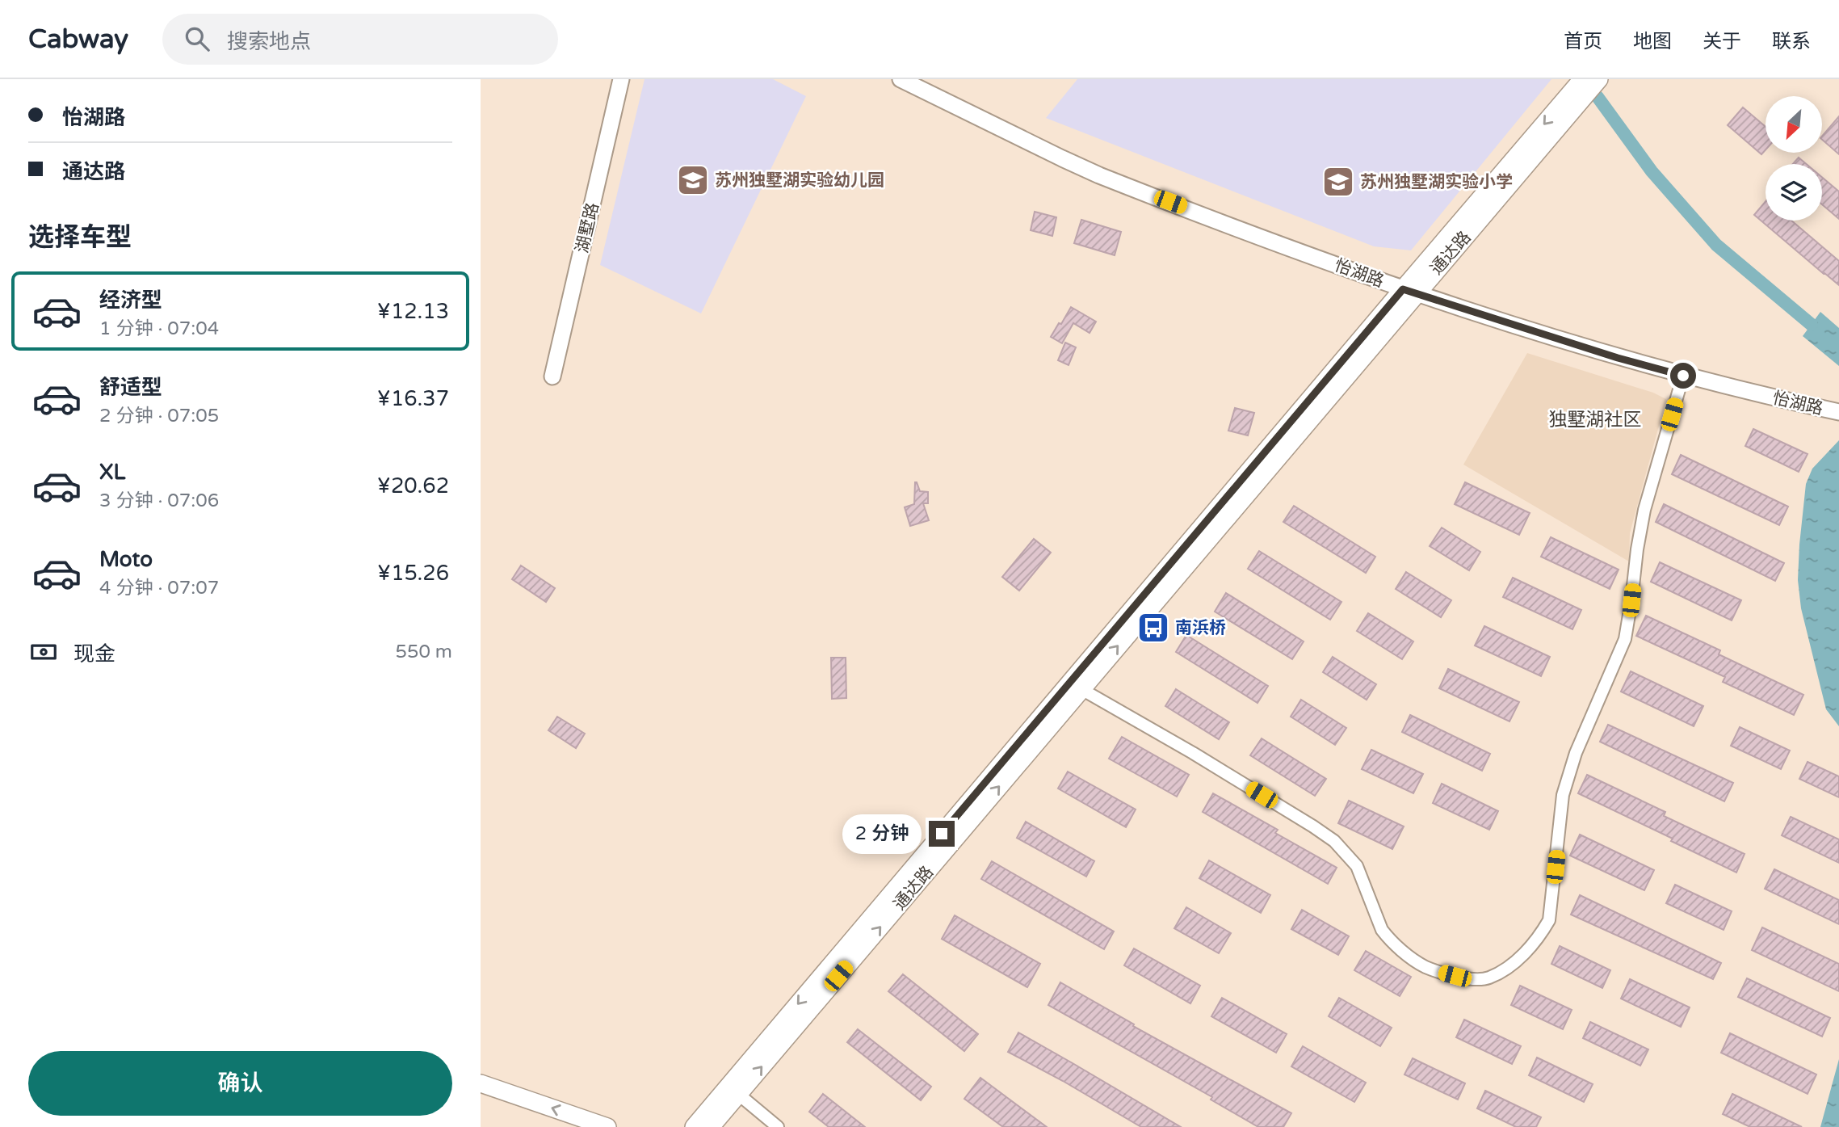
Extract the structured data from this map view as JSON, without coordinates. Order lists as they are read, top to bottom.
{
  "streets": {
    "main road": ["通达路"],
    "street": ["湖墅路", "怡湖路"]
  },
  "crossings": [
    ["通达路", "怡湖路"]
  ],
  "districts": ["独墅湖社区"],
  "places": {
    "school or university": ["苏州独墅湖实验幼儿园", "苏州独墅湖实验小学"],
    "bus stop": ["南浜桥"]
  },
  "north": "bottom left",
  "page": {
    "header": "Cabway",
    "search": "搜索地点",
    "nav": [
      "首页",
      "地图",
      "关于",
      "联系"
    ],
    "banner": ["怡湖路", "通达路"],
    "heading": "选择车型",
    "list": [
      {
        "name": "经济型",
        "note": "1 分钟 · 07:04",
        "value": "¥12.13"
      },
      {
        "name": "舒适型",
        "note": "2 分钟 · 07:05",
        "value": "¥16.37"
      },
      {
        "name": "XL",
        "note": "3 分钟 · 07:06",
        "value": "¥20.62"
      },
      {
        "name": "Moto",
        "note": "4 分钟 · 07:07",
        "value": "¥15.26"
      }
    ],
    "pay": ["现金", "550 m"],
    "bubble": "2 分钟",
    "buttons": "确认"
  }
}
